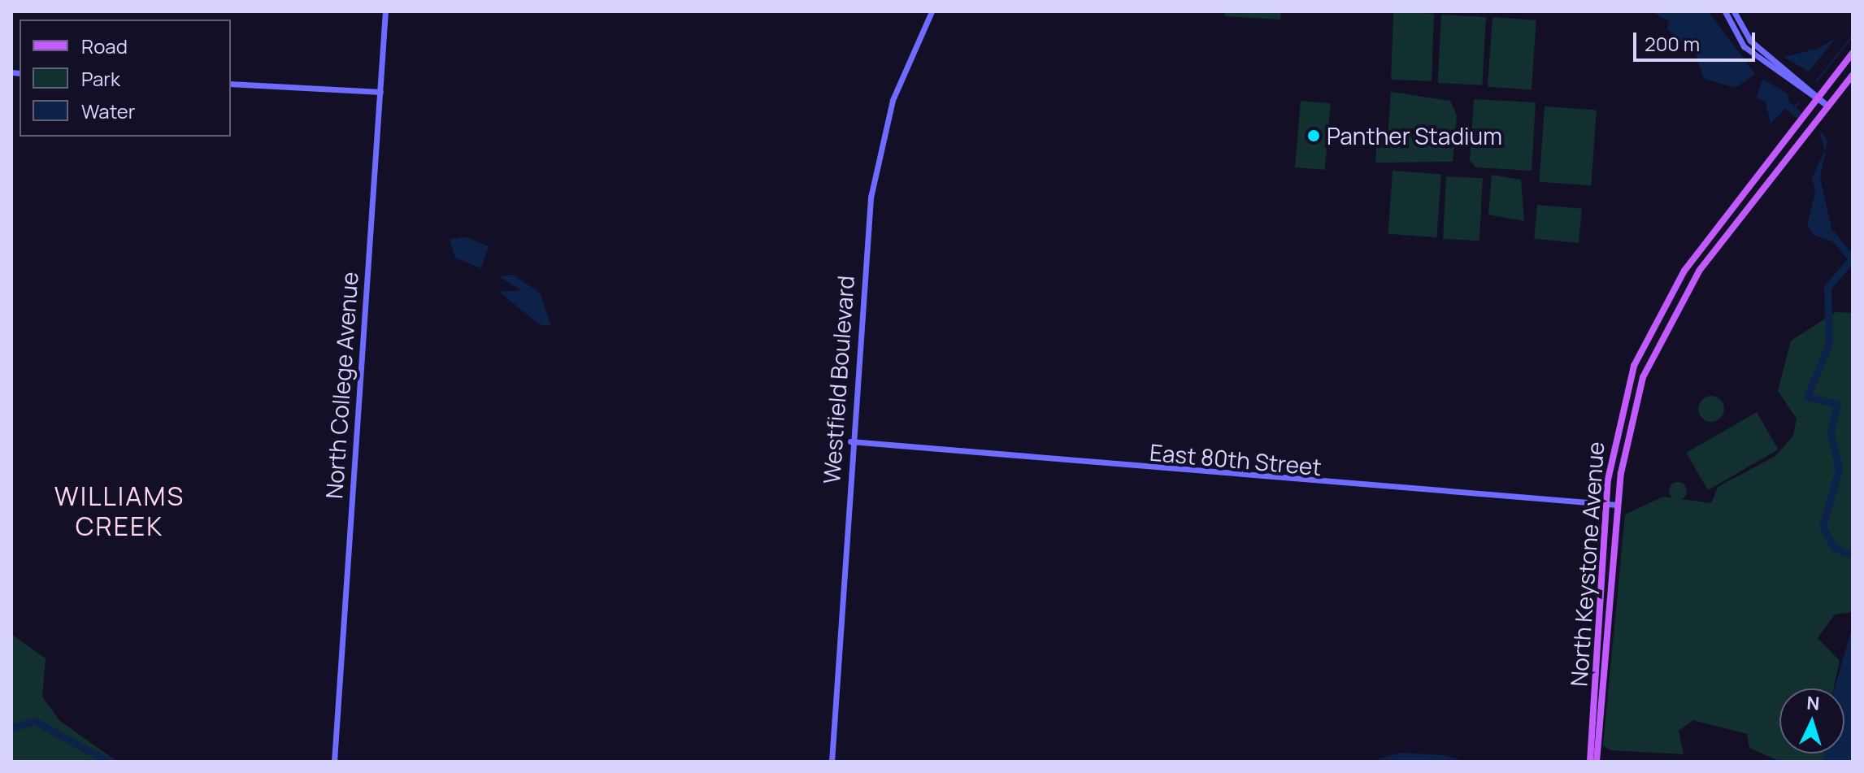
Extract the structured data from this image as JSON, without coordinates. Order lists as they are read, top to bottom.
{
  "streets": {
    "main road": ["North Keystone Avenue"],
    "street": ["Westfield Boulevard", "North College Avenue", "East 80th Street"]
  },
  "crossings": [
    ["Westfield Boulevard", "East 80th Street"],
    ["East 80th Street", "North Keystone Avenue"]
  ],
  "districts": ["WILLIAMS CREEK"],
  "places": ["Panther Stadium"],
  "legend": ["Road", "Park", "Water"],
  "scale_bar": "200 m",
  "north": "top"
}
